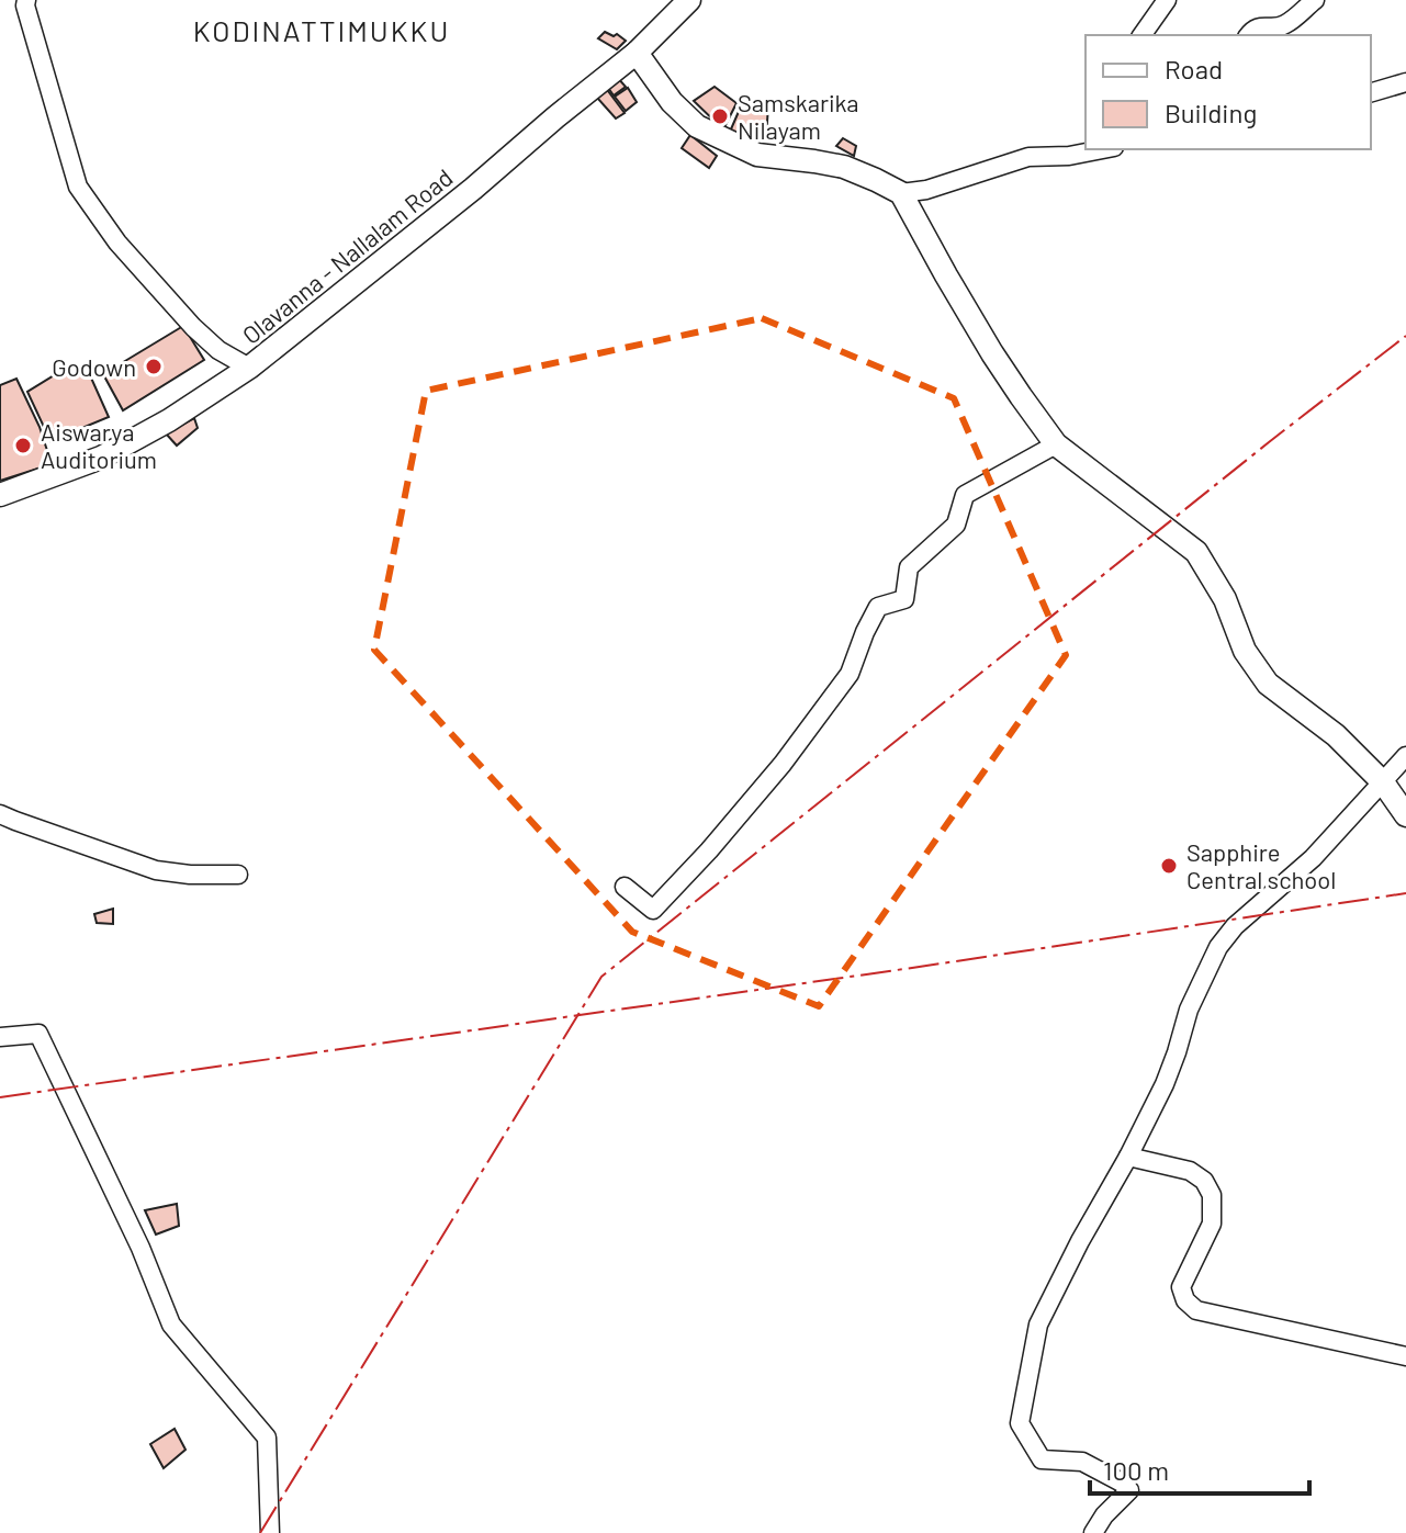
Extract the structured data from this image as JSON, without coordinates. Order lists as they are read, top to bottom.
{
  "streets": {
    "main road": ["Olavanna - Nallalam Road"]
  },
  "districts": ["KODINATTIMUKKU"],
  "places": [
    "Samskarika Nilayam",
    "Godown",
    "Aiswarya Auditorium",
    "Sapphire Central school"
  ],
  "legend": ["Road", "Building"],
  "scale_bar": "100 m"
}
